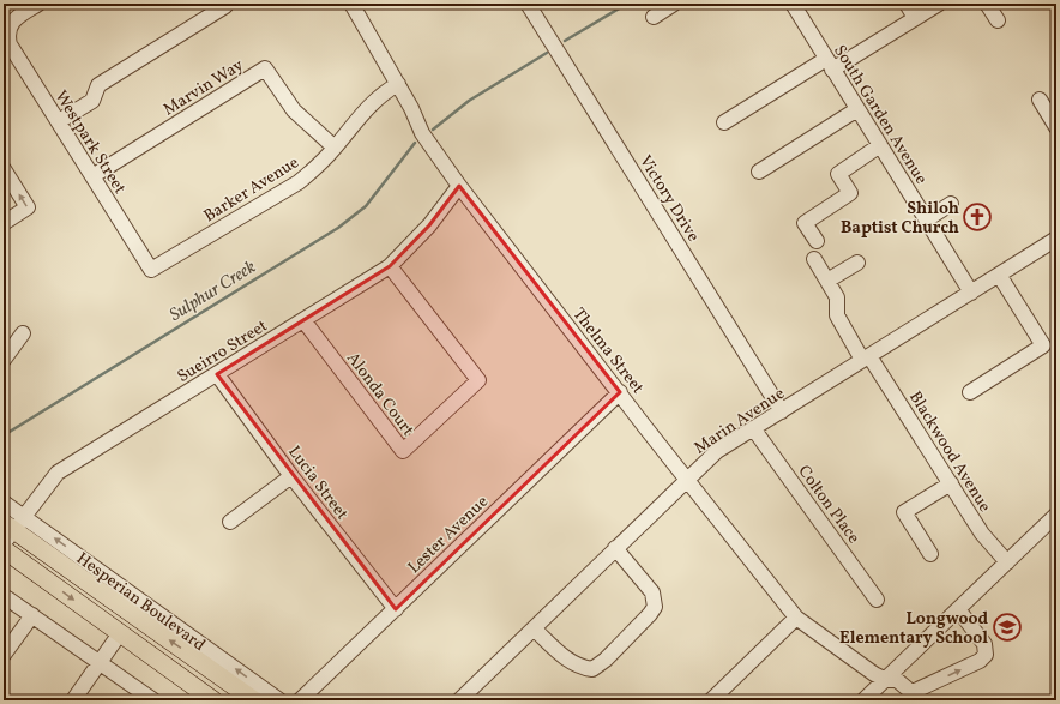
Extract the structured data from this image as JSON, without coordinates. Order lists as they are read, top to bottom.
{
  "streets": {
    "main road": ["Hesperian Boulevard"],
    "street": [
      "Marvin Way",
      "South Garden Avenue",
      "Westpark Street",
      "Barker Avenue",
      "Victory Drive",
      "Sueirro Street",
      "Thelma Street",
      "Alonda Court",
      "Marin Avenue",
      "Blackwood Avenue",
      "Lucia Street",
      "Colton Place",
      "Lester Avenue"
    ]
  },
  "crossings": [
    ["Marvin Way", "Westpark Street"],
    ["Marvin Way", "Barker Avenue"],
    ["South Garden Avenue", "Marin Avenue"],
    ["Westpark Street", "Barker Avenue"],
    ["Barker Avenue", "Thelma Street"],
    ["Victory Drive", "Marin Avenue"],
    ["Sueirro Street", "Thelma Street"],
    ["Sueirro Street", "Alonda Court"],
    ["Sueirro Street", "Lucia Street"],
    ["Sueirro Street", "Hesperian Boulevard"],
    ["Thelma Street", "Marin Avenue"],
    ["Thelma Street", "Lester Avenue"],
    ["Marin Avenue", "Blackwood Avenue"],
    ["Marin Avenue", "Colton Place"],
    ["Lucia Street", "Lester Avenue"]
  ],
  "one_way": ["Hesperian Boulevard"],
  "water": ["Sulphur Creek"],
  "places": {
    "church": ["Shiloh Baptist Church"],
    "school or university": ["Longwood Elementary School"]
  }
}
